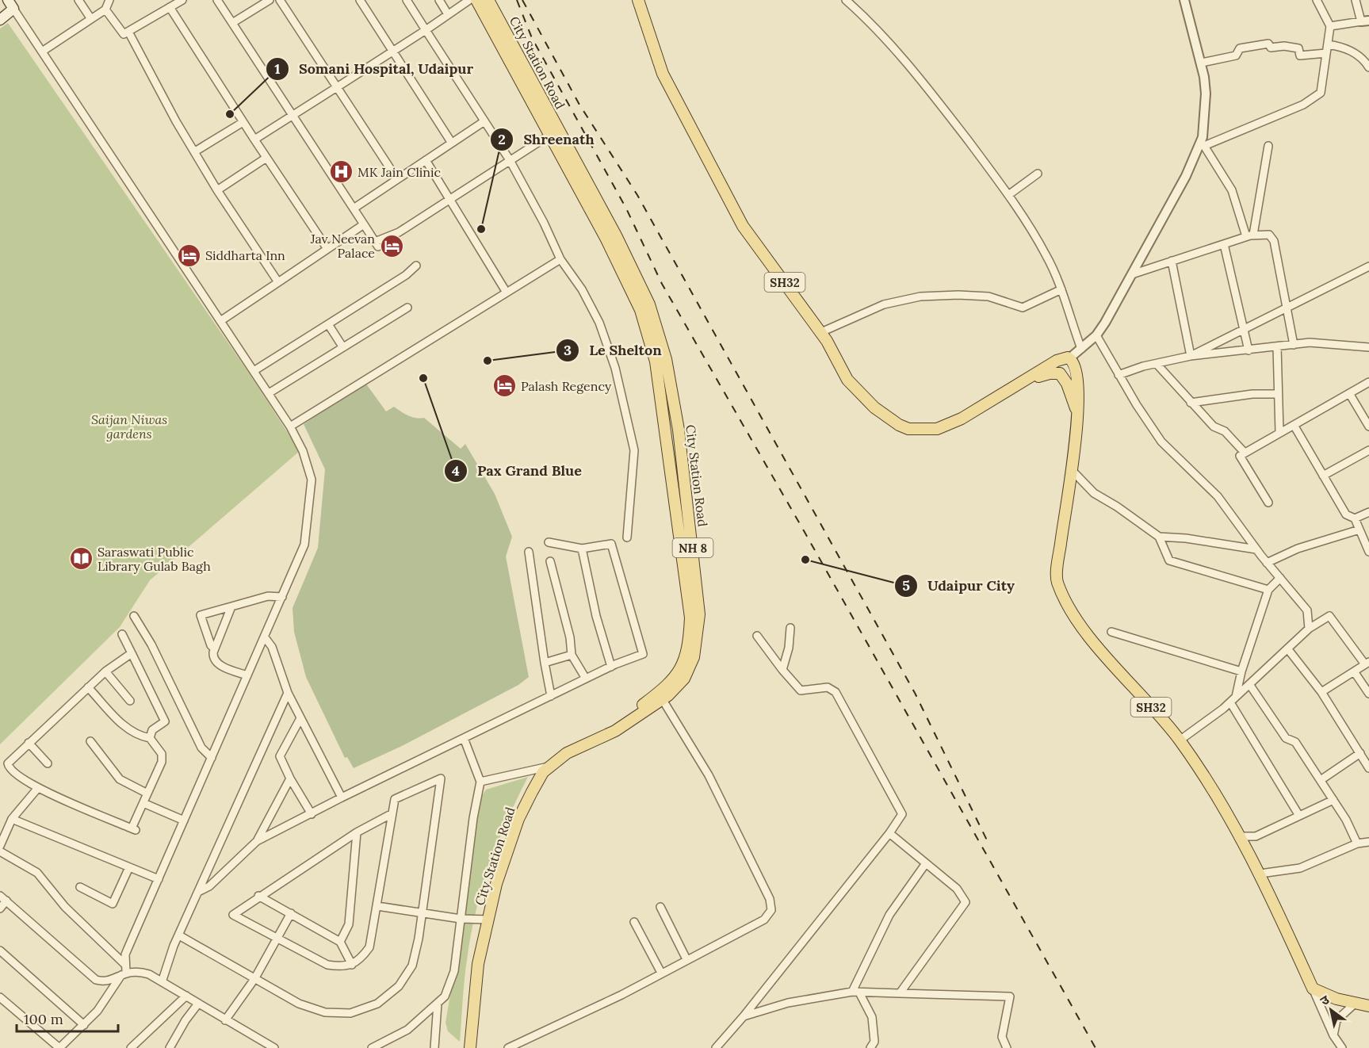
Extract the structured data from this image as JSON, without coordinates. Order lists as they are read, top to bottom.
{
  "streets": {
    "main road": ["City Station Road", "SH32", "NH 8"]
  },
  "parks": ["Saijan Niwas gardens"],
  "places": {
    "other": [
      "Somani Hospital, Udaipur",
      "Shreenath",
      "Le Shelton",
      "Pax Grand Blue",
      "Udaipur City"
    ],
    "hospital": ["MK Jain Clinic"],
    "hotel": ["Jav Neevan Palace", "Siddharta Inn", "Palash Regency"],
    "library": ["Saraswati Public Library Gulab Bagh"]
  },
  "scale_bar": "100 m",
  "north": "top left"
}
